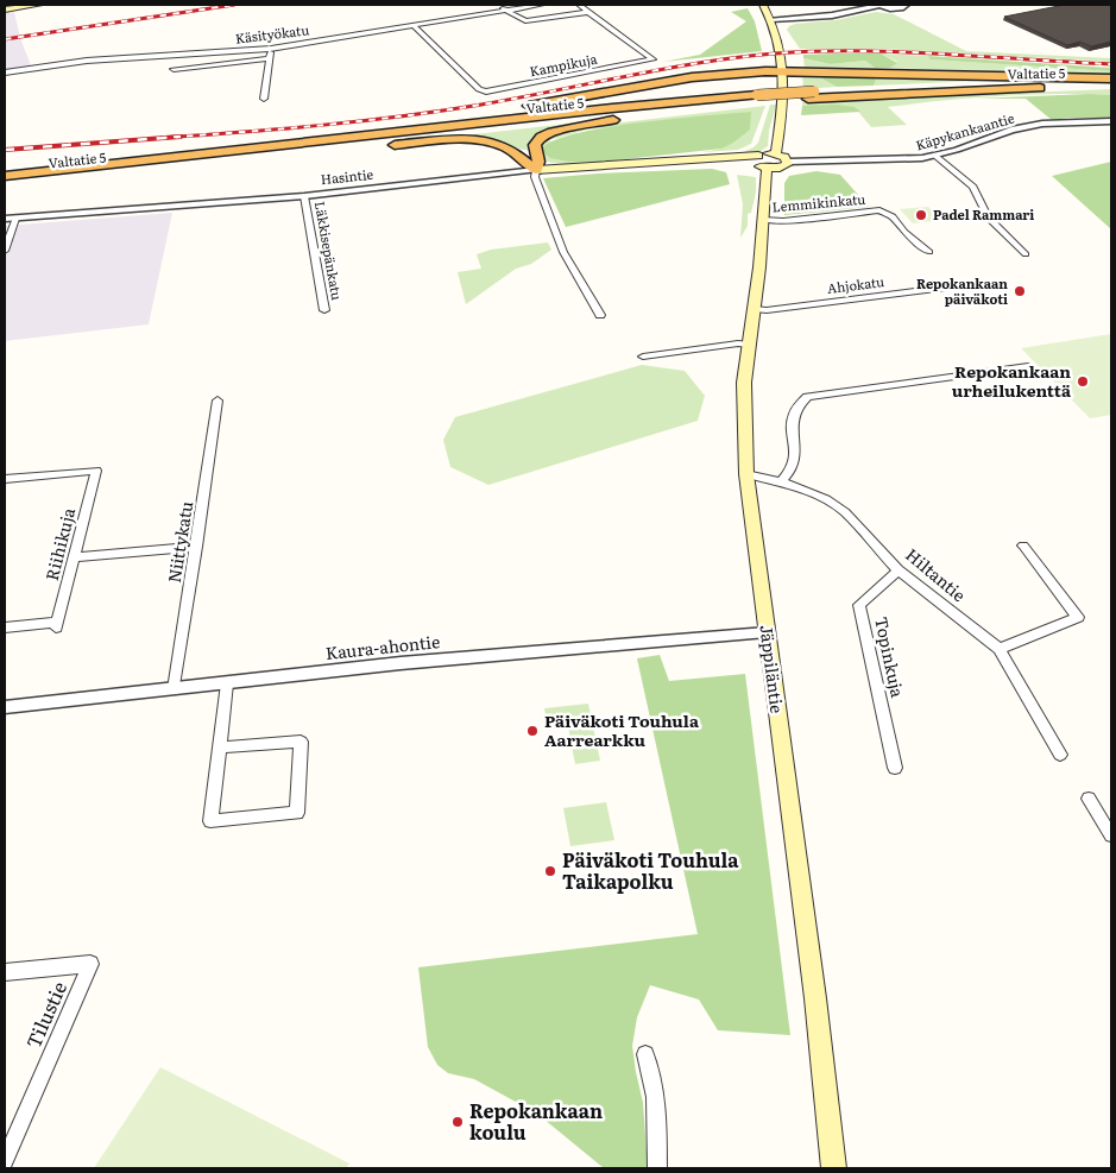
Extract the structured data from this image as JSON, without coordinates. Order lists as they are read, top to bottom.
{
  "streets": {
    "highway": ["Valtatie 5"],
    "main road": ["Hasintie", "Jäppiläntie"],
    "street": [
      "Käsityökatu",
      "Kampikuja",
      "Käpykankaantie",
      "Lemmikinkatu",
      "Läkkisepänkatu",
      "Ahjokatu",
      "Niittykatu",
      "Riihikuja",
      "Hiltantie",
      "Kaura-ahontie",
      "Topinkuja",
      "Tilustie"
    ]
  },
  "crossings": [
    ["Käsityökatu", "Kampikuja"],
    ["Hasintie", "Läkkisepänkatu"],
    ["Hasintie", "Jäppiläntie"],
    ["Lemmikinkatu", "Jäppiläntie"],
    ["Ahjokatu", "Jäppiläntie"],
    ["Niittykatu", "Kaura-ahontie"],
    ["Hiltantie", "Topinkuja"],
    ["Hiltantie", "Jäppiläntie"],
    ["Kaura-ahontie", "Jäppiläntie"]
  ],
  "places": [
    "Padel Rammari",
    "Repokankaan päiväkoti",
    "Repokankaan urheilukenttä",
    "Päiväkoti Touhula Aarrearkku",
    "Päiväkoti Touhula Taikapolku",
    "Repokankaan koulu"
  ]
}
